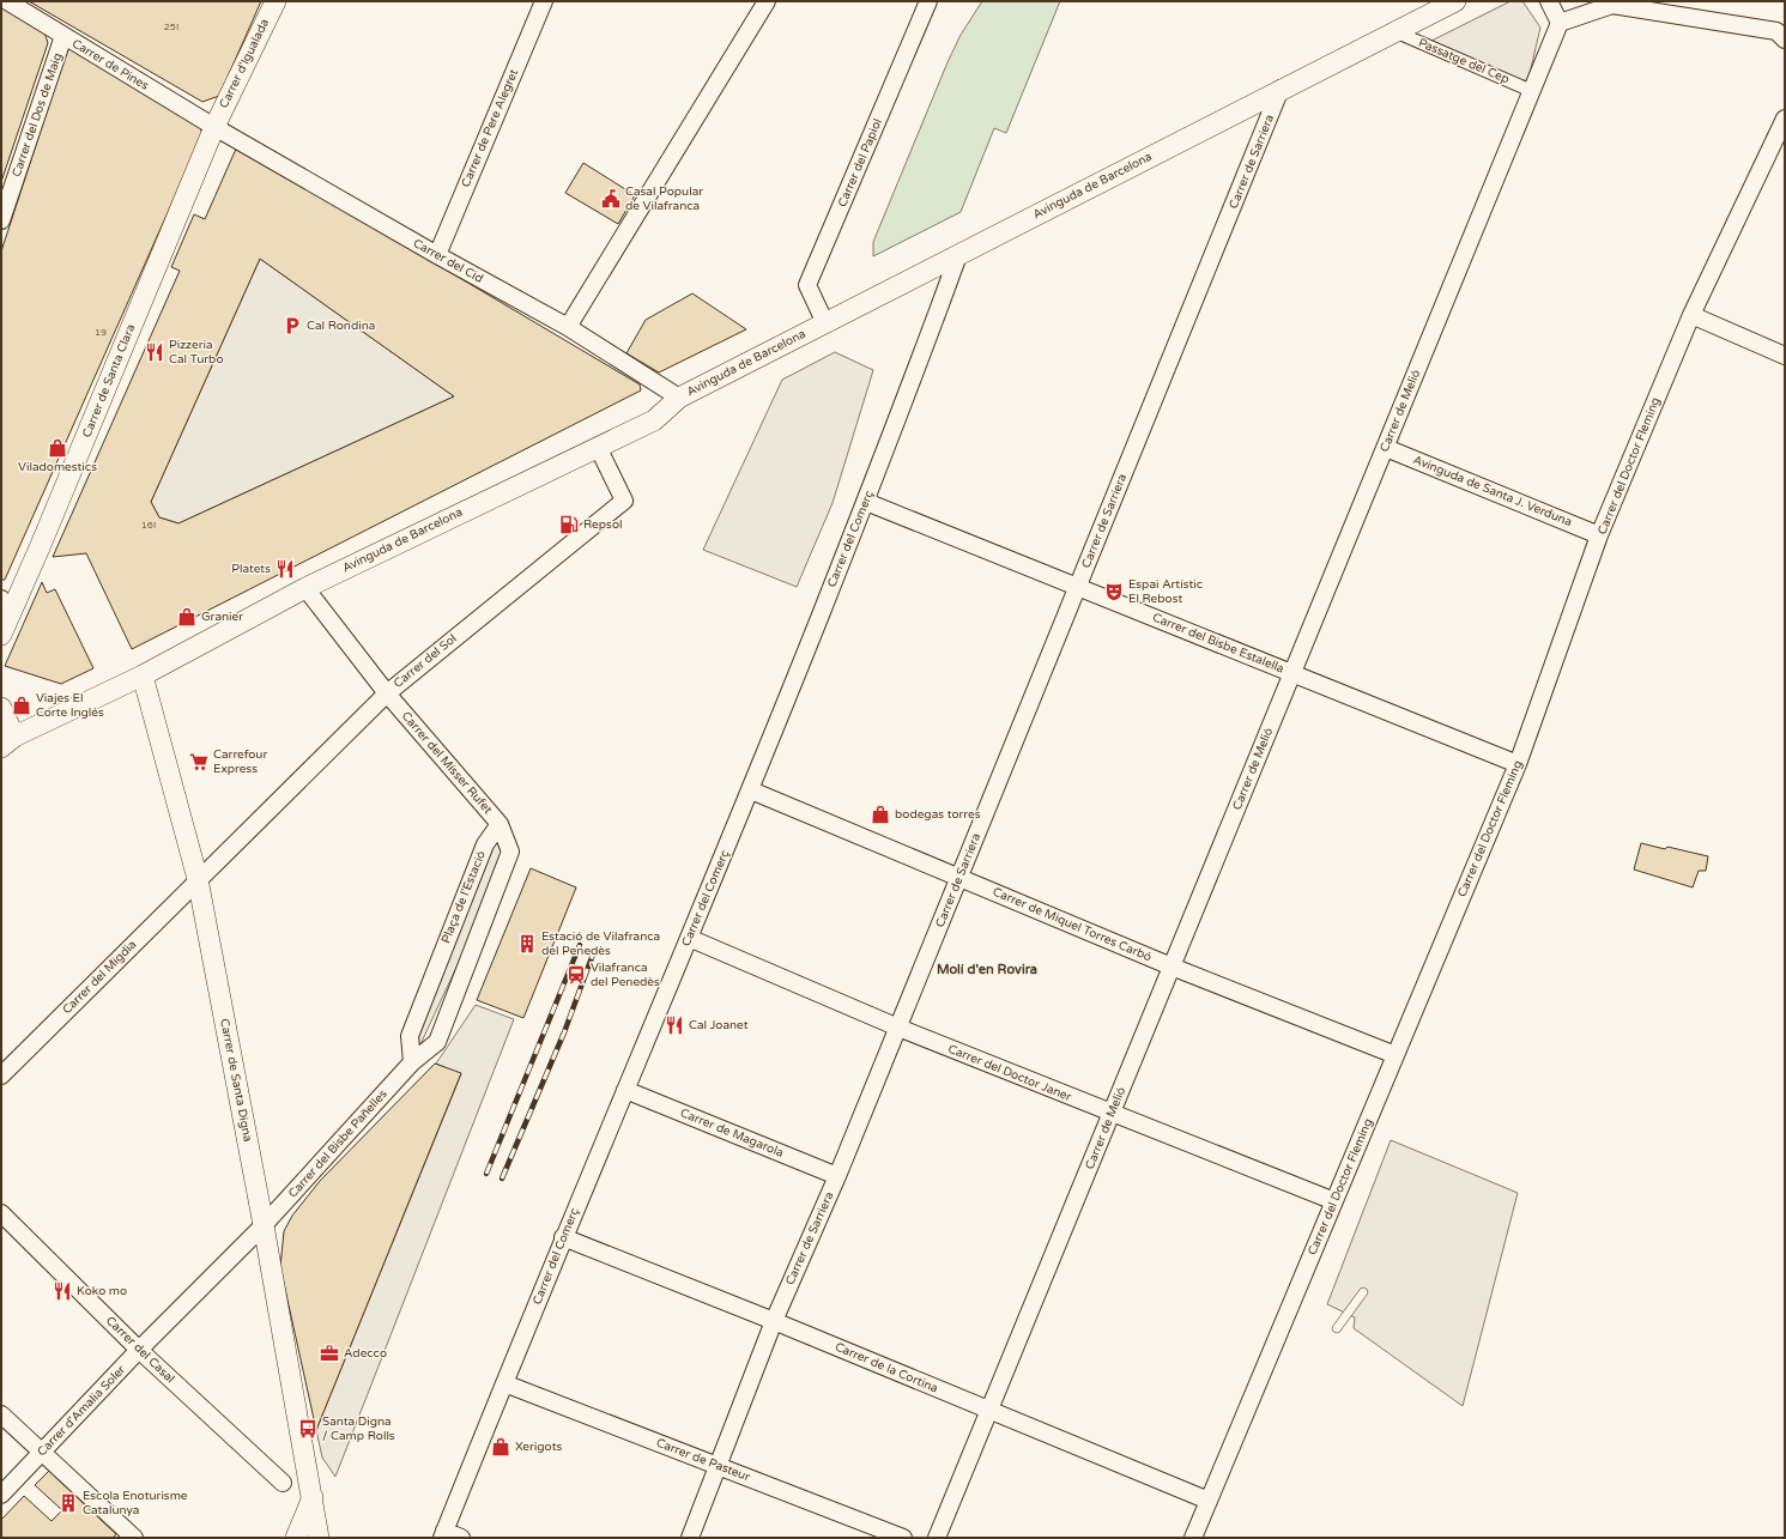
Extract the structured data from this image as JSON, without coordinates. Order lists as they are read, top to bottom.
{
  "streets": {
    "street": [
      "Passatge del Cep",
      "Carrer d'Igualada",
      "Carrer de Pines",
      "Carrer del Dos de Maig",
      "Carrer de Pere Alegret",
      "Carrer de Sarriera",
      "Carrer del Papiol",
      "Avinguda de Barcelona",
      "Carrer del Cid",
      "Carrer de Santa Clara",
      "Carrer de Melió",
      "Carrer del Doctor Fleming",
      "Avinguda de Santa J. Verduna",
      "Carrer del Comerç",
      "Carrer del Bisbe Estalella",
      "Carrer del Sol",
      "Carrer del Mísser Rufet",
      "Plaça de l'Estació",
      "Carrer de Miquel Torres Carbó",
      "Carrer del Migdia",
      "Carrer del Doctor Janer",
      "Carrer de Santa Digna",
      "Carrer de Magarola",
      "Carrer del Bisbe Pañelles",
      "Carrer del Casal",
      "Carrer de la Cortina",
      "Carrer d'Amalia Soler",
      "Carrer de Pasteur"
    ]
  },
  "crossings": [
    ["Passatge del Cep", "Avinguda de Barcelona"],
    ["Passatge del Cep", "Carrer de Melió"],
    ["Carrer d'Igualada", "Carrer de Pines"],
    ["Carrer d'Igualada", "Carrer del Cid"],
    ["Carrer d'Igualada", "Carrer de Santa Clara"],
    ["Carrer de Pines", "Carrer del Dos de Maig"],
    ["Carrer de Pines", "Carrer del Cid"],
    ["Carrer de Pines", "Carrer de Santa Clara"],
    ["Carrer de Pere Alegret", "Carrer del Cid"],
    ["Carrer de Sarriera", "Avinguda de Barcelona"],
    ["Carrer de Sarriera", "Carrer del Bisbe Estalella"],
    ["Carrer de Sarriera", "Carrer de Miquel Torres Carbó"],
    ["Carrer de Sarriera", "Carrer del Doctor Janer"],
    ["Carrer de Sarriera", "Carrer de Magarola"],
    ["Carrer de Sarriera", "Carrer de la Cortina"],
    ["Carrer de Sarriera", "Carrer de Pasteur"],
    ["Carrer del Papiol", "Avinguda de Barcelona"],
    ["Avinguda de Barcelona", "Carrer del Cid"],
    ["Avinguda de Barcelona", "Carrer del Comerç"],
    ["Avinguda de Barcelona", "Carrer del Sol"],
    ["Avinguda de Barcelona", "Carrer del Mísser Rufet"],
    ["Avinguda de Barcelona", "Carrer de Santa Digna"],
    ["Carrer del Cid", "Carrer de Santa Clara"],
    ["Carrer de Melió", "Avinguda de Santa J. Verduna"],
    ["Carrer de Melió", "Carrer del Bisbe Estalella"],
    ["Carrer de Melió", "Carrer de Miquel Torres Carbó"],
    ["Carrer de Melió", "Carrer del Doctor Janer"],
    ["Carrer de Melió", "Carrer de la Cortina"],
    ["Carrer del Doctor Fleming", "Avinguda de Santa J. Verduna"],
    ["Carrer del Doctor Fleming", "Carrer del Bisbe Estalella"],
    ["Carrer del Doctor Fleming", "Carrer de Miquel Torres Carbó"],
    ["Carrer del Doctor Fleming", "Carrer del Doctor Janer"],
    ["Carrer del Doctor Fleming", "Carrer de la Cortina"],
    ["Carrer del Comerç", "Carrer del Bisbe Estalella"],
    ["Carrer del Comerç", "Carrer de Miquel Torres Carbó"],
    ["Carrer del Comerç", "Carrer del Doctor Janer"],
    ["Carrer del Comerç", "Carrer de Magarola"],
    ["Carrer del Comerç", "Carrer de la Cortina"],
    ["Carrer del Comerç", "Carrer de Pasteur"],
    ["Carrer del Sol", "Carrer del Mísser Rufet"],
    ["Carrer del Sol", "Carrer del Migdia"],
    ["Carrer del Sol", "Carrer de Santa Digna"],
    ["Carrer del Mísser Rufet", "Plaça de l'Estació"],
    ["Plaça de l'Estació", "Carrer del Bisbe Pañelles"],
    ["Carrer del Migdia", "Carrer de Santa Digna"],
    ["Carrer de Santa Digna", "Carrer del Bisbe Pañelles"],
    ["Carrer de Santa Digna", "Carrer d'Amalia Soler"],
    ["Carrer del Bisbe Pañelles", "Carrer d'Amalia Soler"],
    ["Carrer del Casal", "Carrer d'Amalia Soler"]
  ],
  "districts": ["Molí d'en Rovira"],
  "places": {
    "public building": ["Casal Popular de Vilafranca"],
    "parking": ["Cal Rondina"],
    "restaurant": [
      "Pizzeria Cal Turbo",
      "Platets",
      "Cal Joanet",
      "Koko mo"
    ],
    "shop": [
      "Viladomestics",
      "Granier",
      "Viajes El Corte Inglés",
      "bodegas torres",
      "Xerigots"
    ],
    "fuel station": ["Repsol"],
    "theatre": ["Espai Artístic El Rebost"],
    "supermarket": ["Carrefour Express"],
    "building": ["Estació de Vilafranca del Penedès", "Escola Enoturisme Catalunya"],
    "station": ["Vilafranca del Penedès"],
    "office": ["Adecco"],
    "bus stop": ["Santa Digna / Camp Rolls"]
  },
  "house_numbers": ["25I", "19", "16I"]
}
